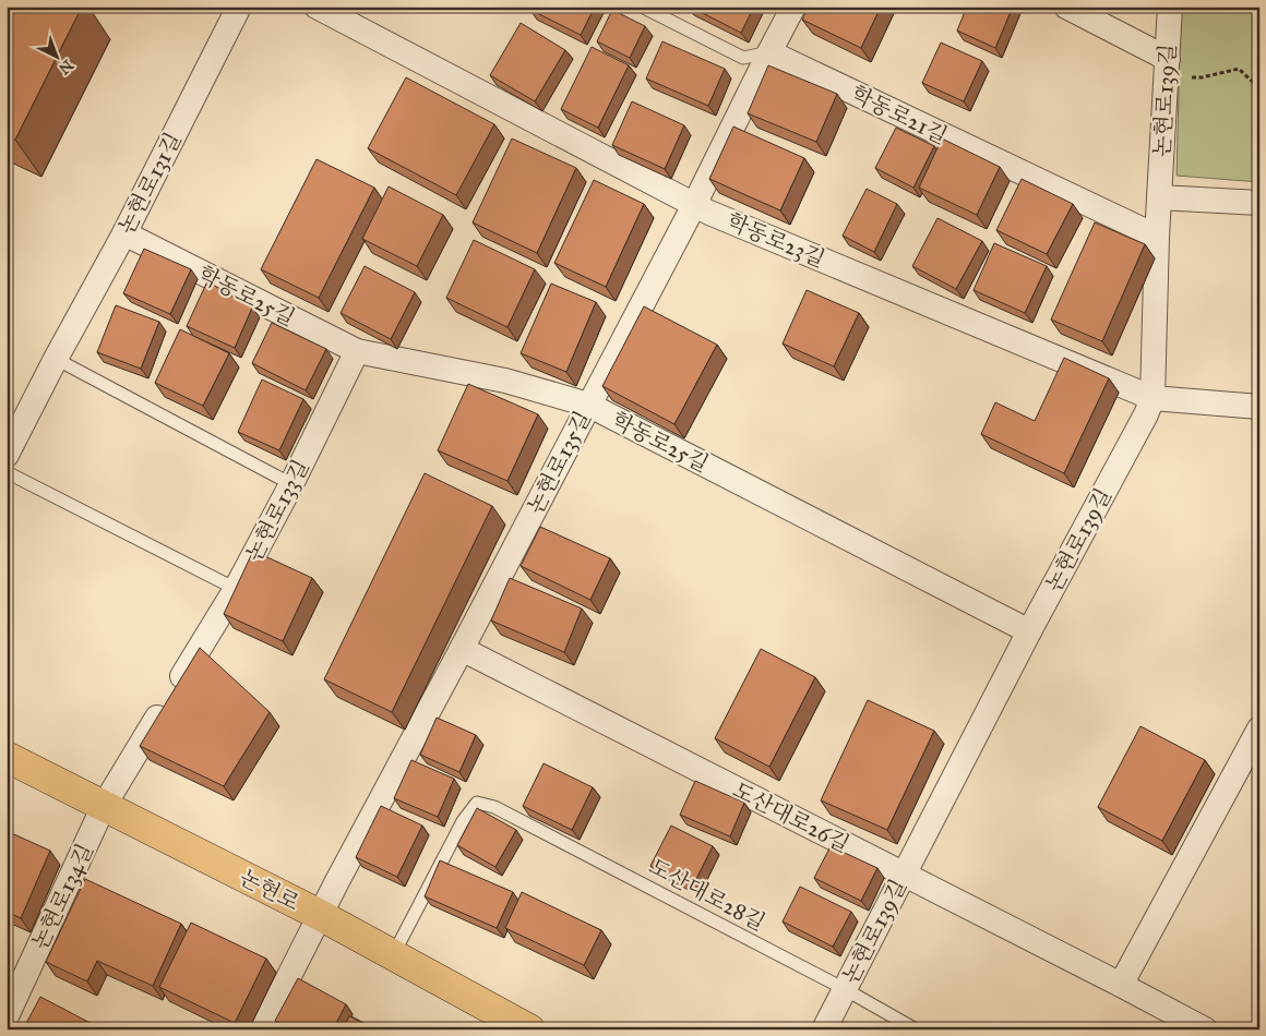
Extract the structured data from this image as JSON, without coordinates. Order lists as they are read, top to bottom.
{
  "streets": {
    "main road": ["논현로"],
    "street": [
      "논현로139길",
      "학동로21길",
      "논현로131길",
      "학동로23길",
      "학동로25길",
      "논현로135길",
      "논현로133길",
      "도산대로26길",
      "논현로134길"
    ],
    "lane": ["도산대로28길"]
  },
  "crossings": [
    ["논현로139길", "학동로21길"],
    ["논현로139길", "학동로23길"],
    ["논현로139길", "학동로25길"],
    ["논현로139길", "도산대로26길"],
    ["논현로139길", "도산대로28길"],
    ["학동로21길", "논현로135길"],
    ["논현로131길", "학동로25길"],
    ["학동로23길", "논현로135길"],
    ["학동로25길", "논현로135길"],
    ["학동로25길", "논현로133길"],
    ["논현로135길", "도산대로26길"],
    ["논현로135길", "논현로"],
    ["논현로133길", "논현로"],
    ["논현로133길", "논현로134길"],
    ["논현로", "도산대로28길"],
    ["논현로", "논현로134길"]
  ],
  "north": "bottom right"
}
